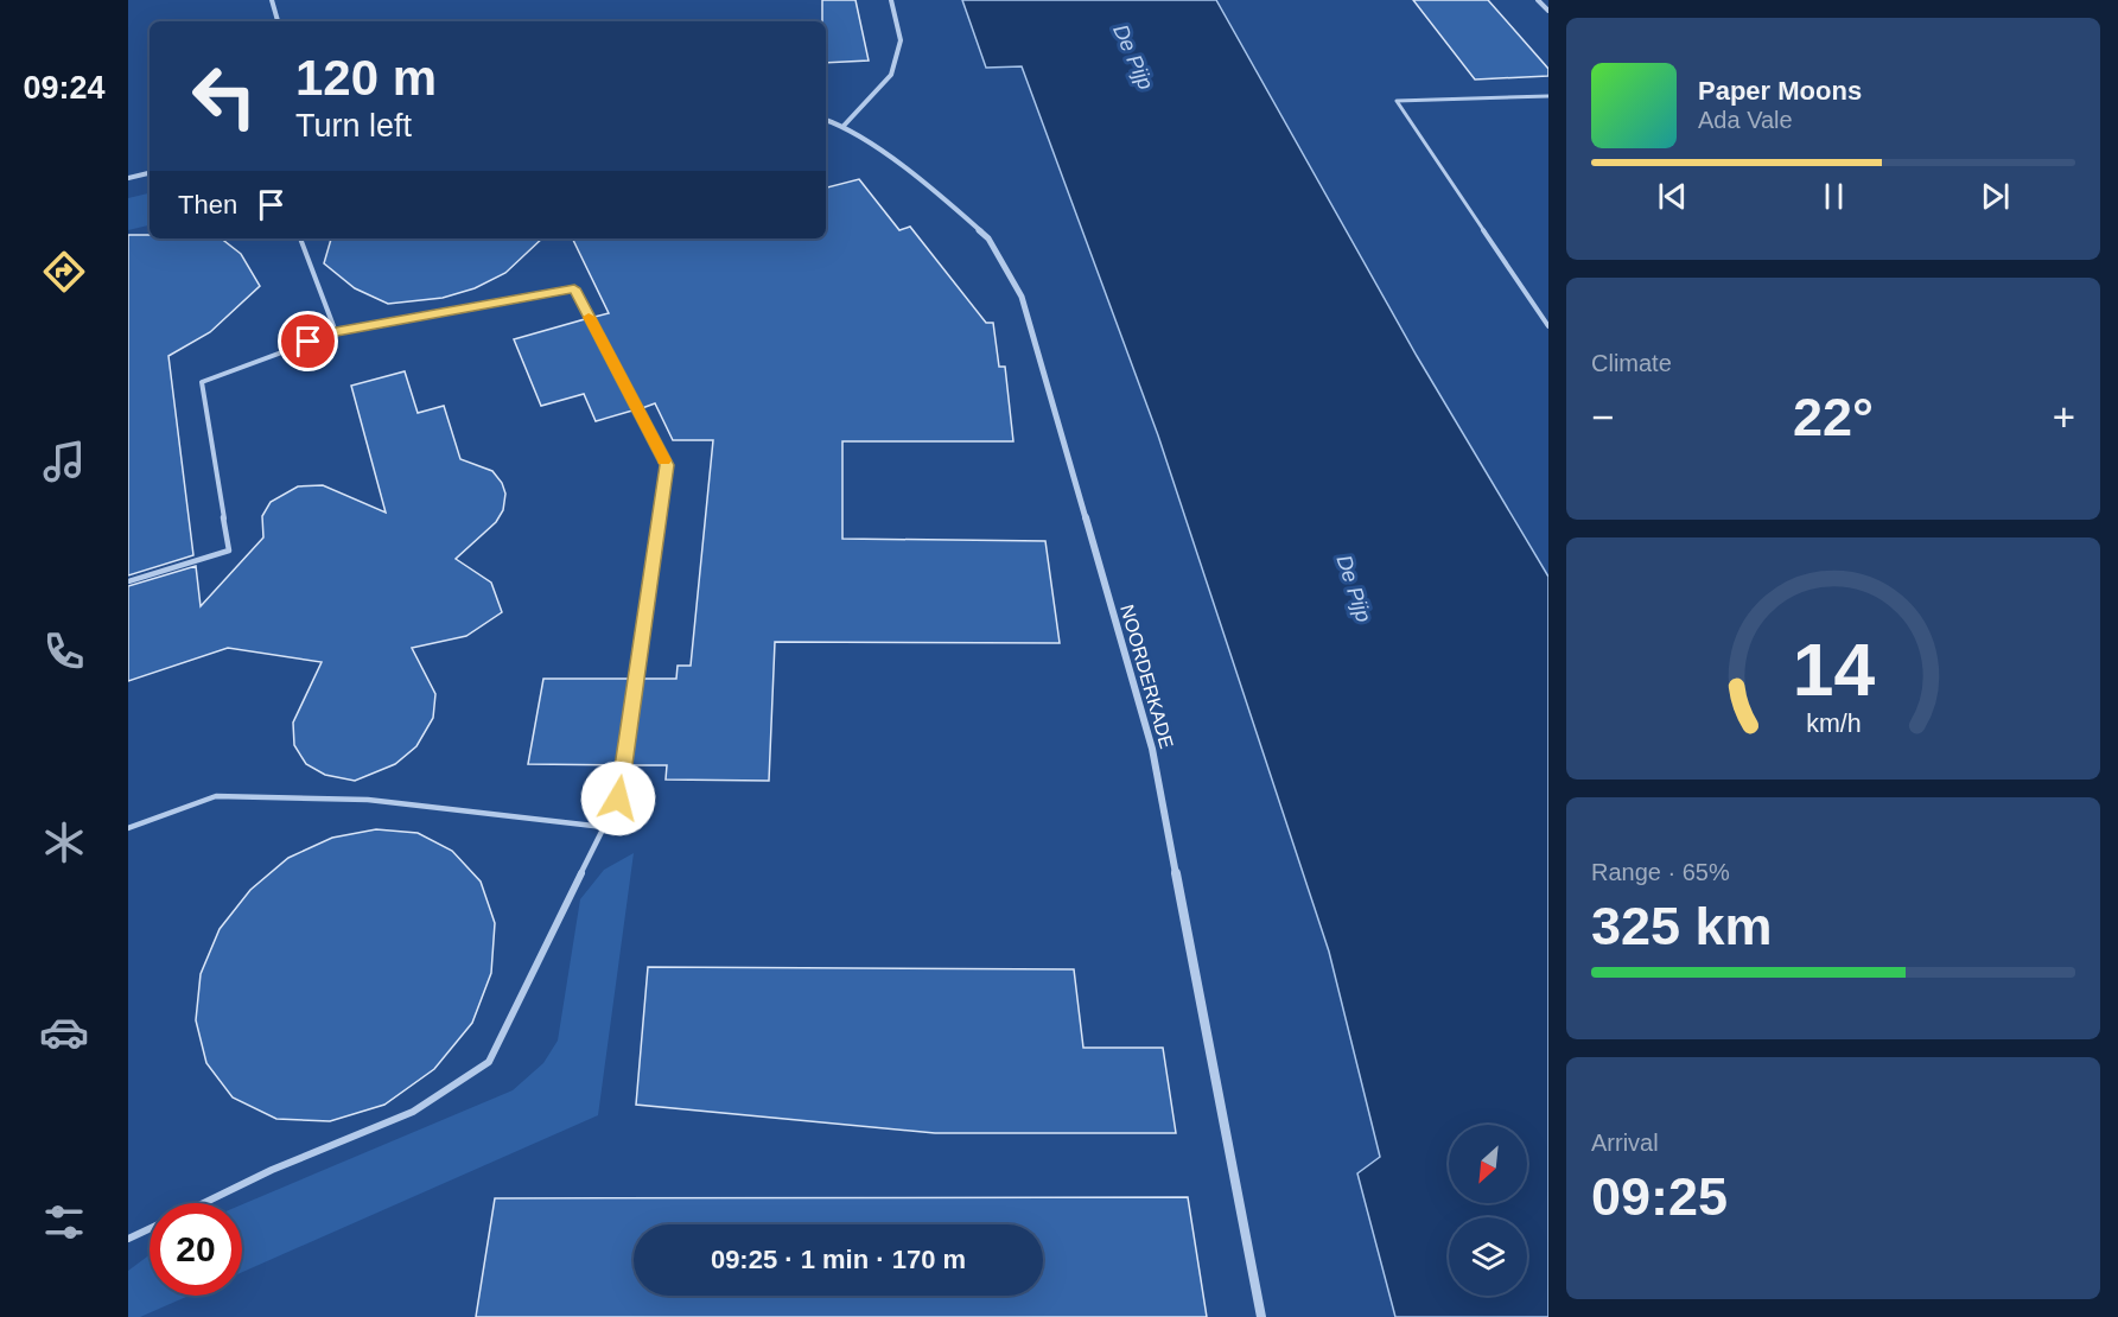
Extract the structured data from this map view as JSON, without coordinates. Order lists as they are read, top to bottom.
{
  "streets": {
    "street": ["NOORDERKADE"]
  },
  "water": ["De Pijp"],
  "north": "bottom left",
  "page": {
    "tabs": "09:24",
    "turn": ["120 m", "Turn left"],
    "song": ["Paper Moons", "Ada Vale"],
    "then": "Then",
    "tile": [
      "Climate",
      ["Range · 65%", "325 km"],
      ["Arrival", "09:25"]
    ],
    "heat": ["−", "22°", "+"],
    "limit": "20",
    "trip": "09:25 · 1 min · 170 m",
    "gauge": ["14", "km/h"]
  }
}
